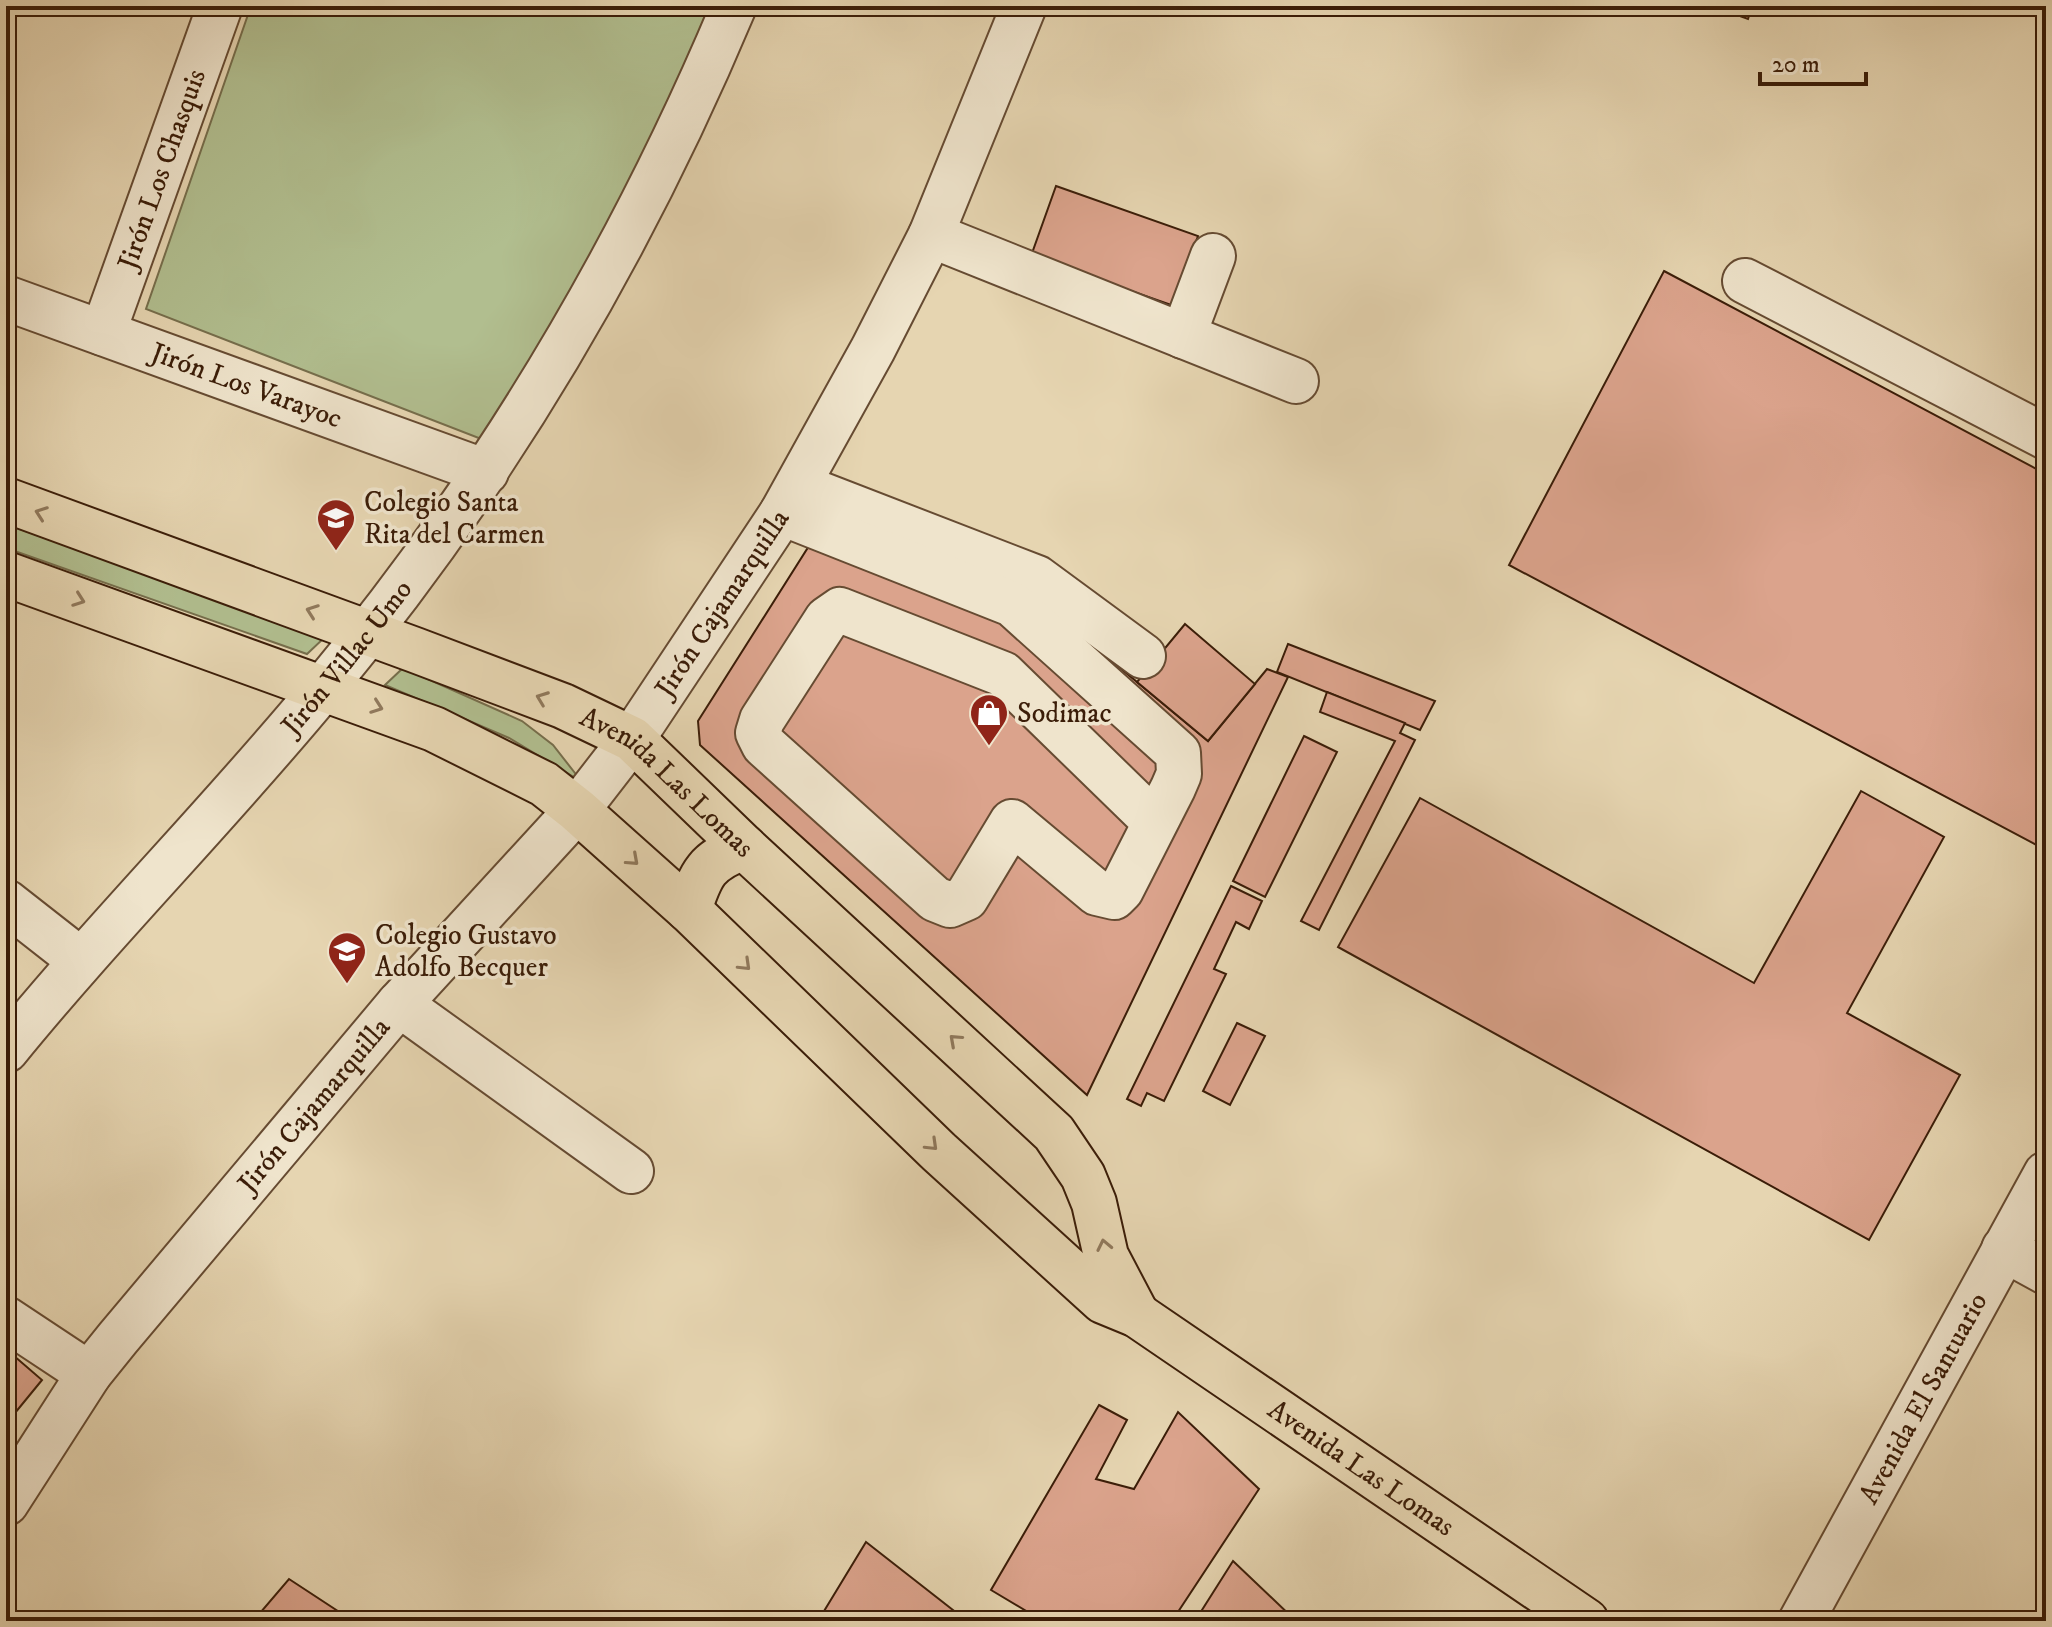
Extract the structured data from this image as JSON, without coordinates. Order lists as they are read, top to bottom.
{
  "streets": {
    "main road": ["Avenida Las Lomas"],
    "street": [
      "Jirón Los Chasquis",
      "Jirón Los Varayoc",
      "Jirón Cajamarquilla",
      "Jirón Villac Umo",
      "Avenida El Santuario"
    ]
  },
  "crossings": [
    ["Jirón Los Chasquis", "Jirón Los Varayoc"],
    ["Jirón Los Varayoc", "Jirón Villac Umo"],
    ["Jirón Cajamarquilla", "Avenida Las Lomas"],
    ["Jirón Villac Umo", "Avenida Las Lomas"]
  ],
  "places": {
    "school or university": ["Colegio Santa Rita del Carmen", "Colegio Gustavo Adolfo Becquer"],
    "shop": ["Sodimac"]
  },
  "scale_bar": "20 m"
}
